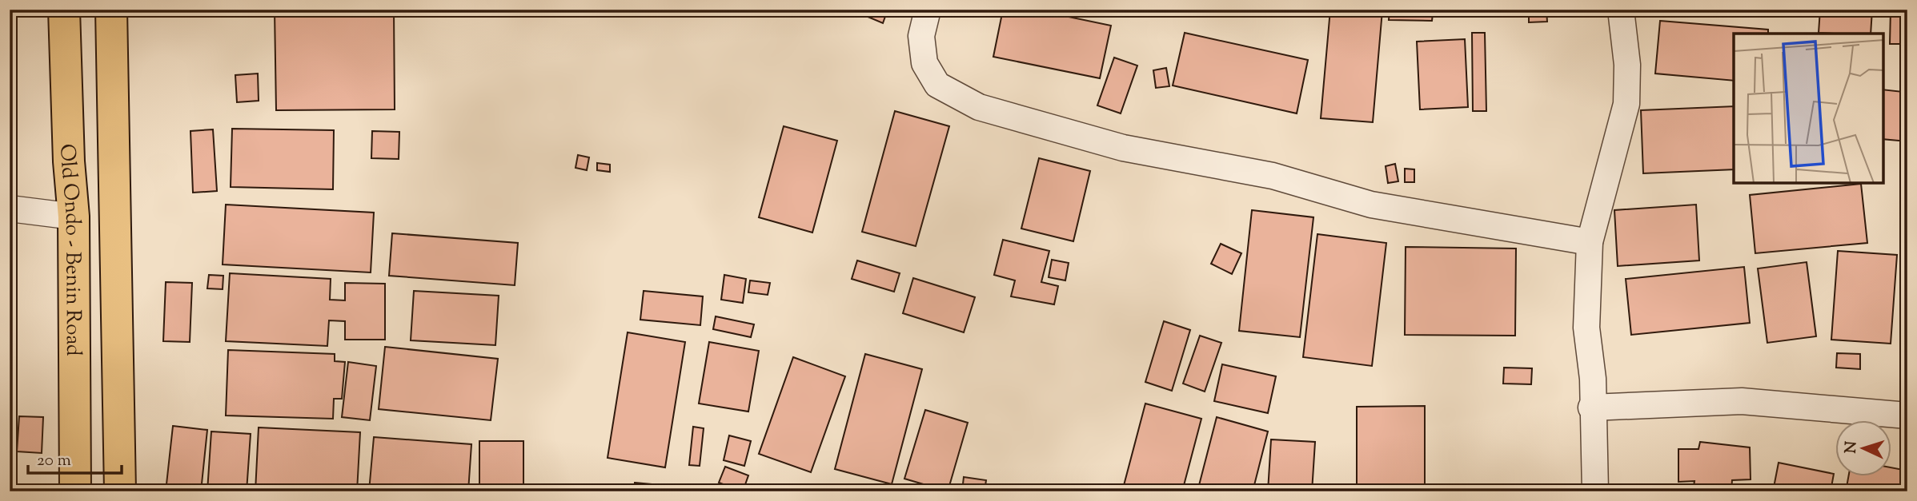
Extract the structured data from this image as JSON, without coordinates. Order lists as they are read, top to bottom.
{
  "streets": {
    "main road": ["Old Ondo - Benin Road"]
  },
  "scale_bar": "20 m",
  "north": "left"
}
